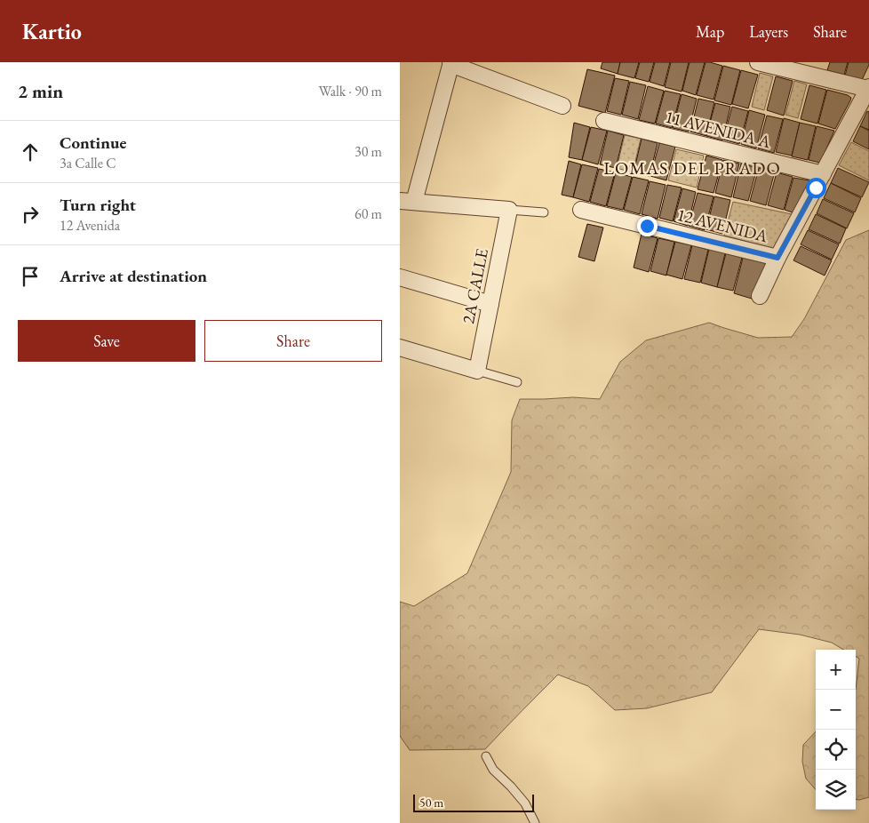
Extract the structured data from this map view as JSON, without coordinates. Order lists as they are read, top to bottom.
{
  "streets": {
    "street": ["11 AVENIDA A", "12 AVENIDA", "2A CALLE"]
  },
  "districts": ["LOMAS DEL PRADO"],
  "scale_bar": "50 m",
  "page": {
    "header": "Kartio",
    "nav": ["Map", "Layers", "Share"],
    "heading": ["2 min", "Walk · 90 m"],
    "list": [
      ["Continue", "3a Calle C", "30 m"],
      ["Turn right", "12 Avenida", "60 m"],
      "Arrive at destination"
    ],
    "buttons": ["Save", "Share"],
    "map_buttons": ["+", "−"],
    "scale": "50 m"
  }
}
